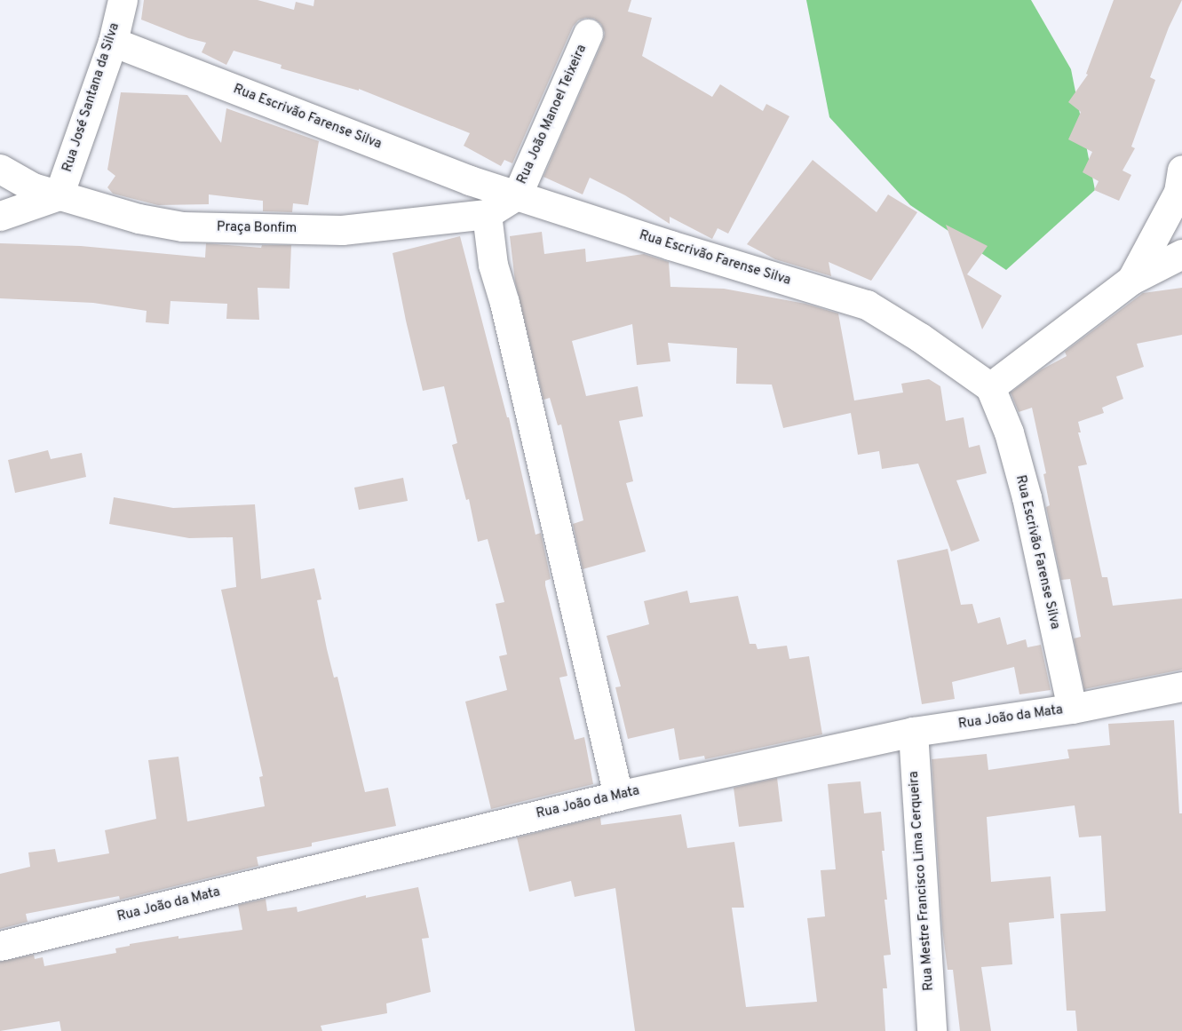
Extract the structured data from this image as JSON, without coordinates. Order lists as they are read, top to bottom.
{
  "streets": {
    "street": [
      "Rua José Santana da Silva",
      "Rua João Manoel Teixeira",
      "Rua Escrivão Farense Silva",
      "Praça Bonfim",
      "Rua João da Mata",
      "Rua Mestre Francisco Lima Cerqueira"
    ]
  },
  "crossings": [
    ["Rua José Santana da Silva", "Rua Escrivão Farense Silva"],
    ["Rua José Santana da Silva", "Praça Bonfim"],
    ["Rua João Manoel Teixeira", "Rua Escrivão Farense Silva"],
    ["Rua João Manoel Teixeira", "Praça Bonfim"],
    ["Rua Escrivão Farense Silva", "Praça Bonfim"],
    ["Rua Escrivão Farense Silva", "Rua João da Mata"],
    ["Rua João da Mata", "Rua Mestre Francisco Lima Cerqueira"]
  ]
}
